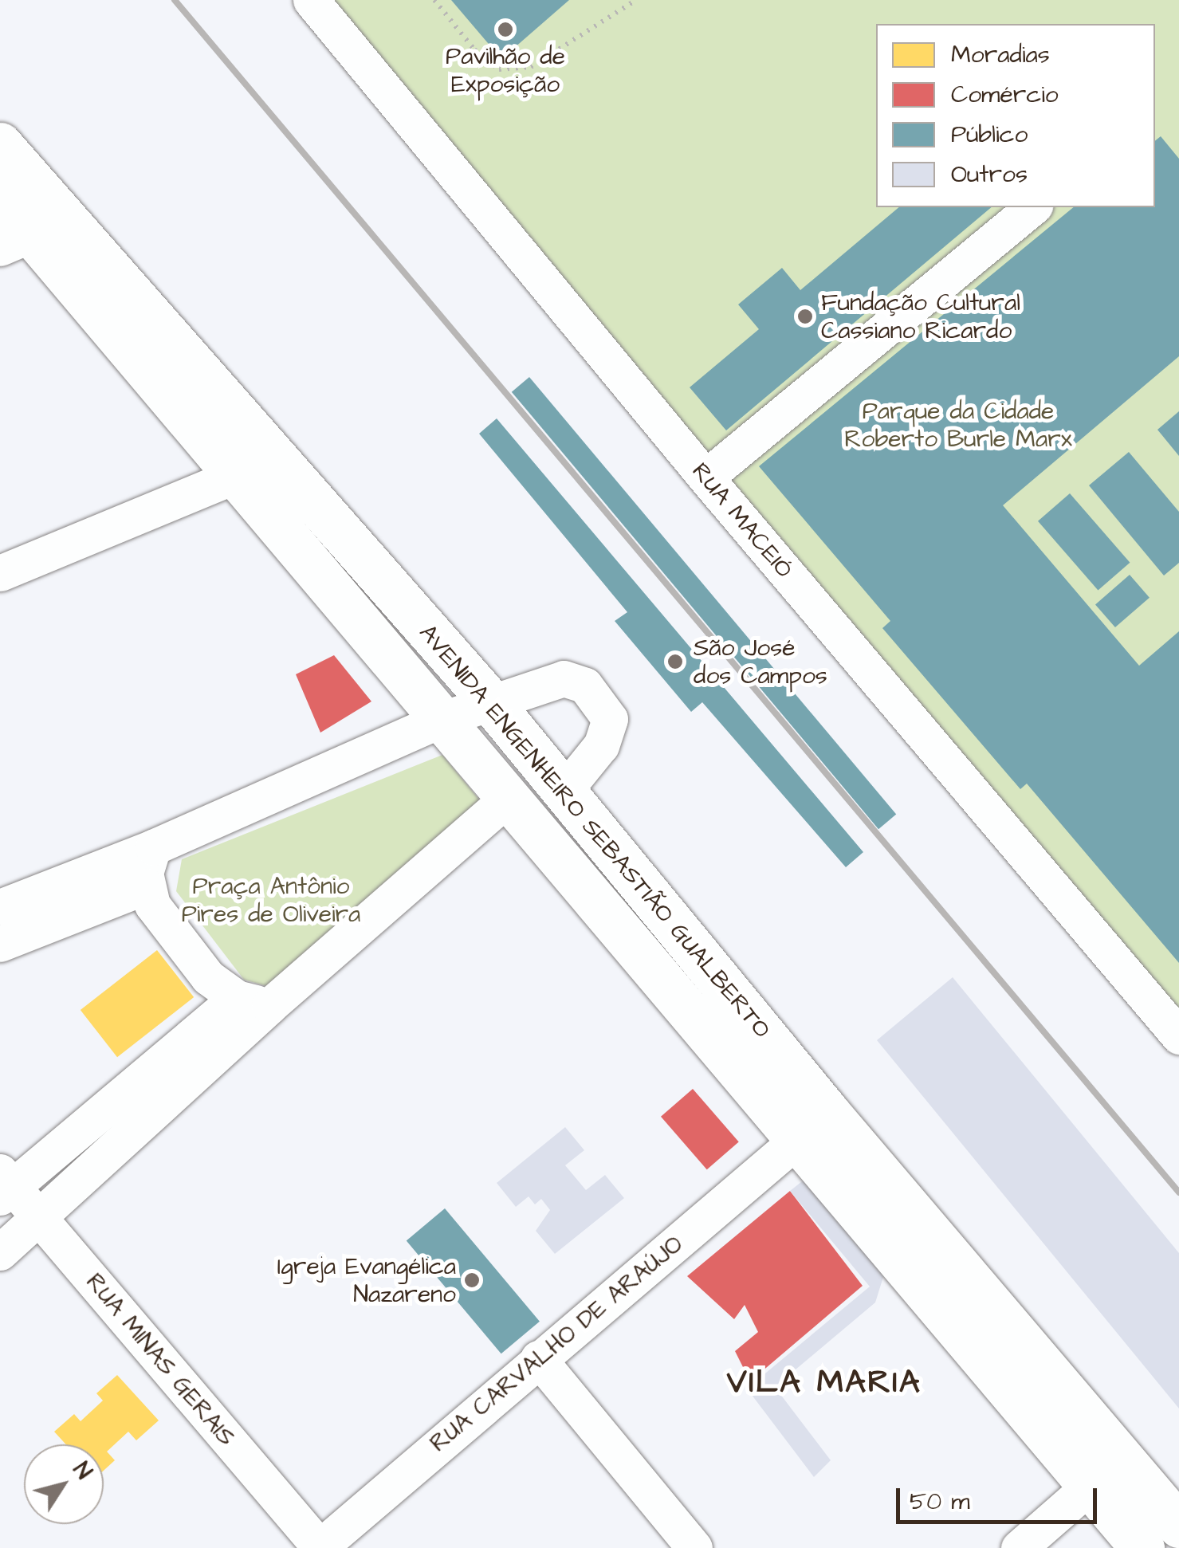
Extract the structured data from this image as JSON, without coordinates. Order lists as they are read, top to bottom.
{
  "streets": {
    "main road": ["AVENIDA ENGENHEIRO SEBASTIÃO GUALBERTO"],
    "street": ["RUA MACEIÓ", "RUA CARVALHO DE ARAÚJO", "RUA MINAS GERAIS"]
  },
  "crossings": [
    ["AVENIDA ENGENHEIRO SEBASTIÃO GUALBERTO", "RUA CARVALHO DE ARAÚJO"],
    ["RUA CARVALHO DE ARAÚJO", "RUA MINAS GERAIS"]
  ],
  "districts": ["VILA MARIA"],
  "parks": ["Parque da Cidade Roberto Burle Marx", "Praça Antônio Pires de Oliveira"],
  "places": [
    "Pavilhão de Exposição",
    "Fundação Cultural Cassiano Ricardo",
    "São José dos Campos",
    "Igreja Evangélica Nazareno"
  ],
  "legend": [
    "Moradias",
    "Comércio",
    "Público",
    "Outros"
  ],
  "scale_bar": "50 m",
  "north": "top right"
}
